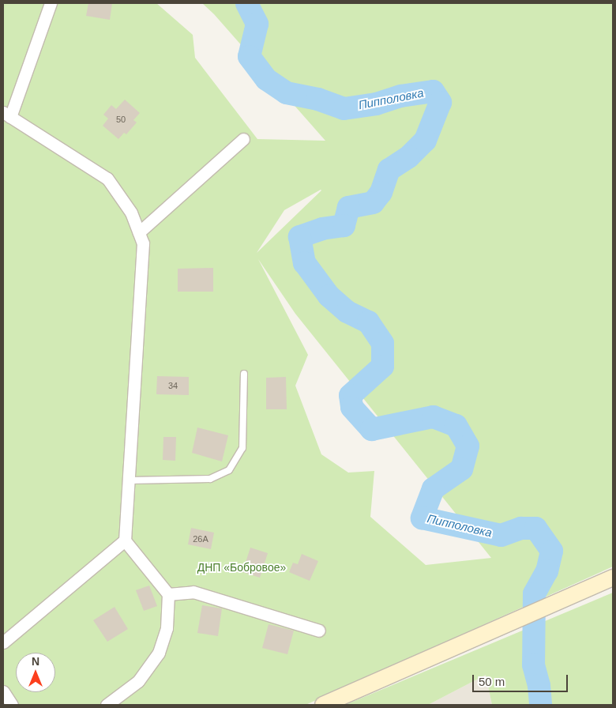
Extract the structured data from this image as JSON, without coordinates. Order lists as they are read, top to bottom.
{
  "water": ["Пипполовка"],
  "parks": ["ДНП «Бобровое»"],
  "house_numbers": ["50", "34", "26А"],
  "scale_bar": "50 m",
  "north": "top"
}
